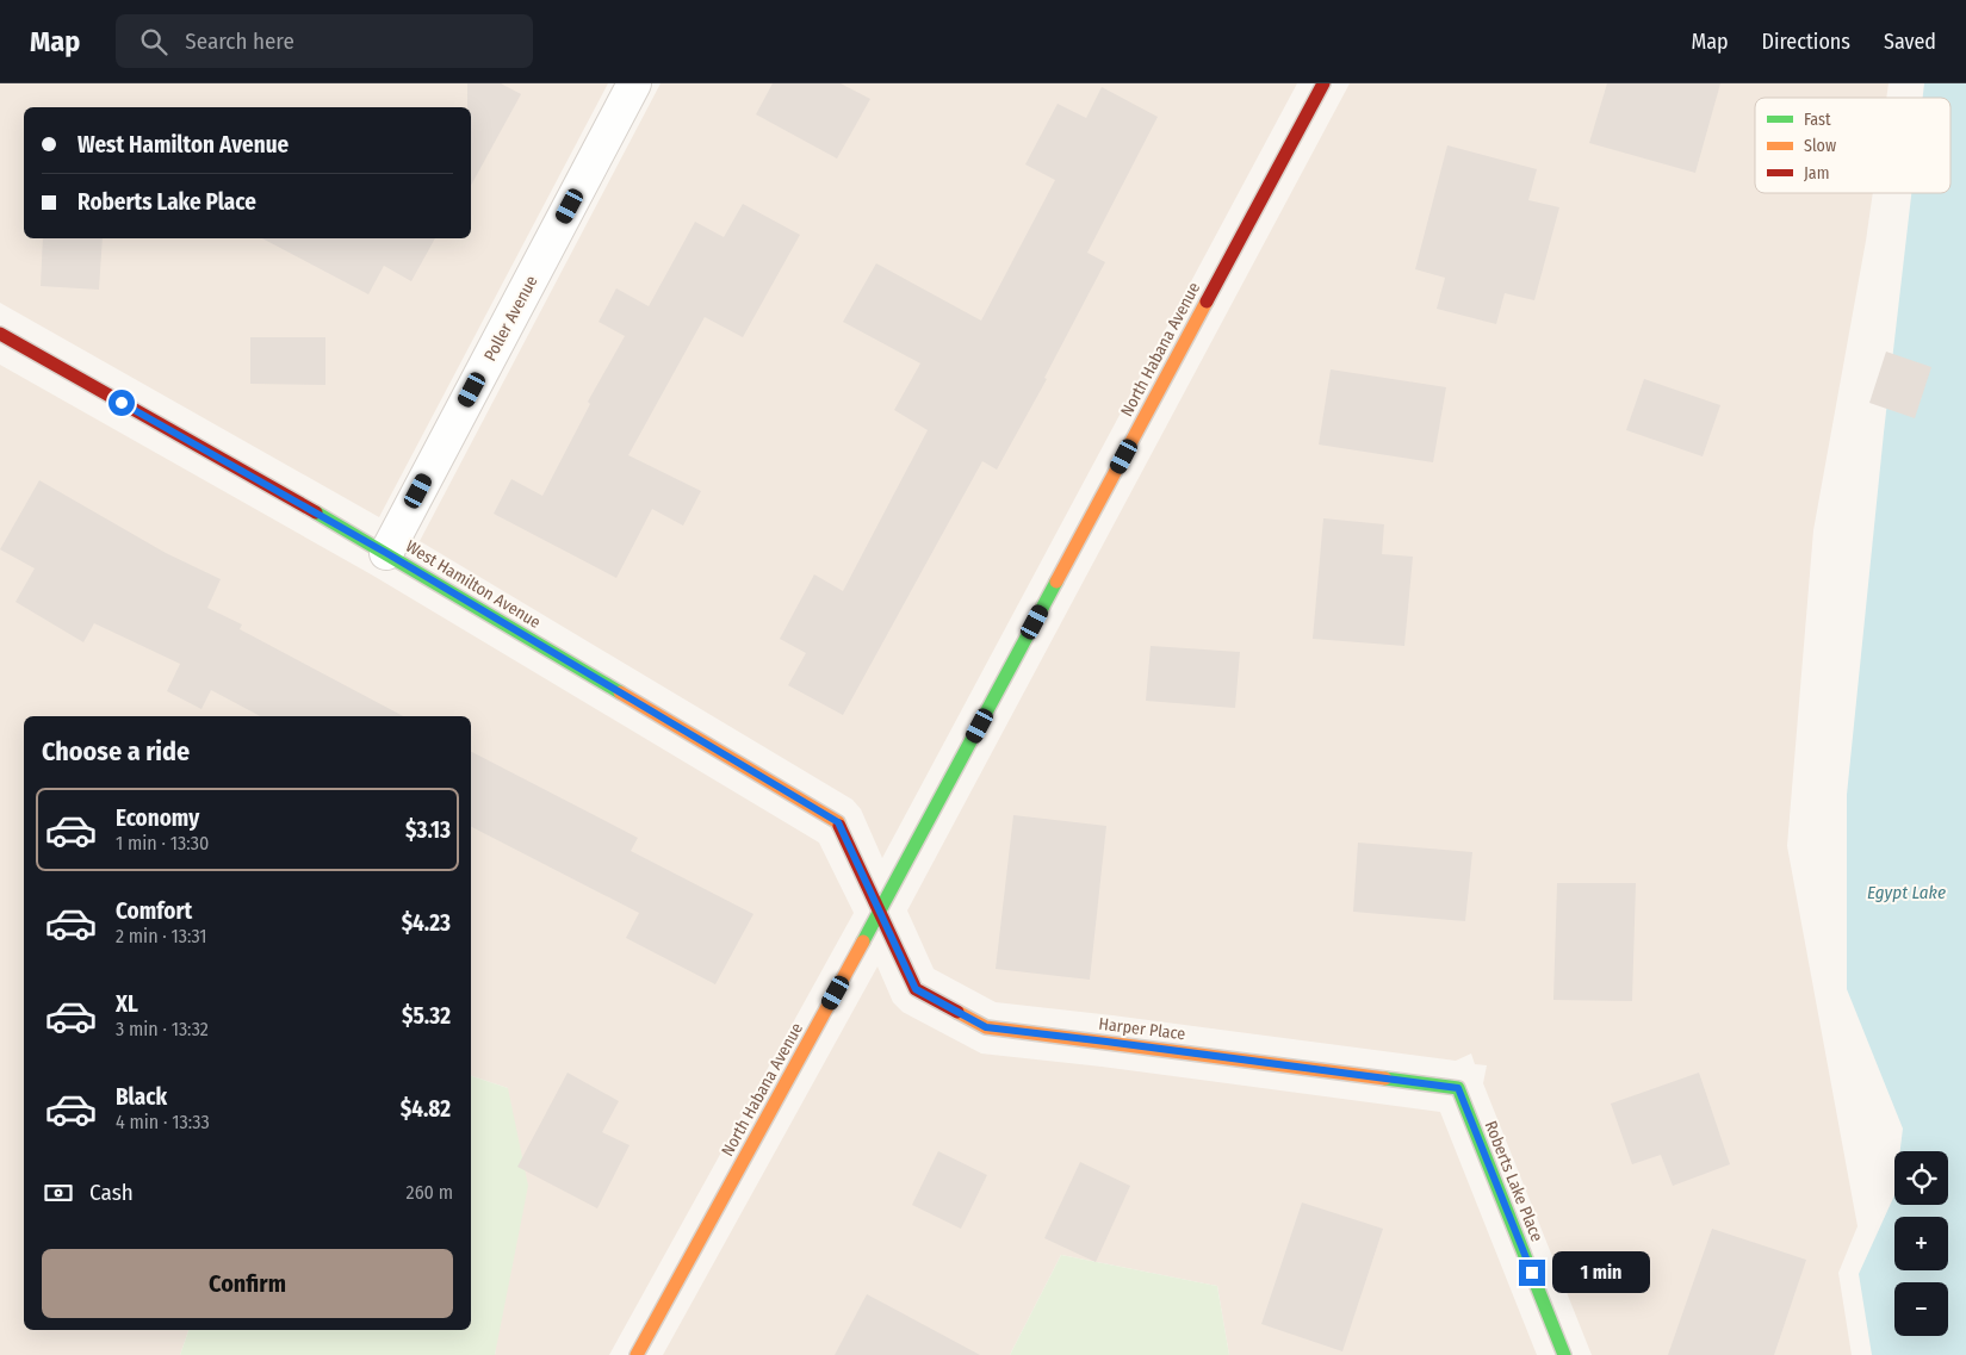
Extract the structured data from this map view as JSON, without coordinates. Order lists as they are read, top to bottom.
{
  "streets": {
    "street": [
      "Poller Avenue",
      "North Habana Avenue",
      "West Hamilton Avenue",
      "Harper Place",
      "Roberts Lake Place"
    ]
  },
  "crossings": [
    ["Poller Avenue", "West Hamilton Avenue"],
    ["North Habana Avenue", "West Hamilton Avenue"],
    ["North Habana Avenue", "Harper Place"],
    ["West Hamilton Avenue", "Harper Place"],
    ["Harper Place", "Roberts Lake Place"]
  ],
  "water": ["Egypt Lake"],
  "legend": ["Fast", "Slow", "Jam"],
  "page": {
    "header": "Map",
    "search": "Search here",
    "nav": ["Map", "Directions", "Saved"],
    "banner": ["West Hamilton Avenue", "Roberts Lake Place"],
    "heading": "Choose a ride",
    "list": [
      {
        "name": "Economy",
        "note": "1 min · 13:30",
        "value": "$3.13"
      },
      {
        "name": "Comfort",
        "note": "2 min · 13:31",
        "value": "$4.23"
      },
      {
        "name": "XL",
        "note": "3 min · 13:32",
        "value": "$5.32"
      },
      {
        "name": "Black",
        "note": "4 min · 13:33",
        "value": "$4.82"
      }
    ],
    "map_buttons": ["+", "−"],
    "pay": ["Cash", "260 m"],
    "buttons": "Confirm",
    "bubble": "1 min"
  }
}
